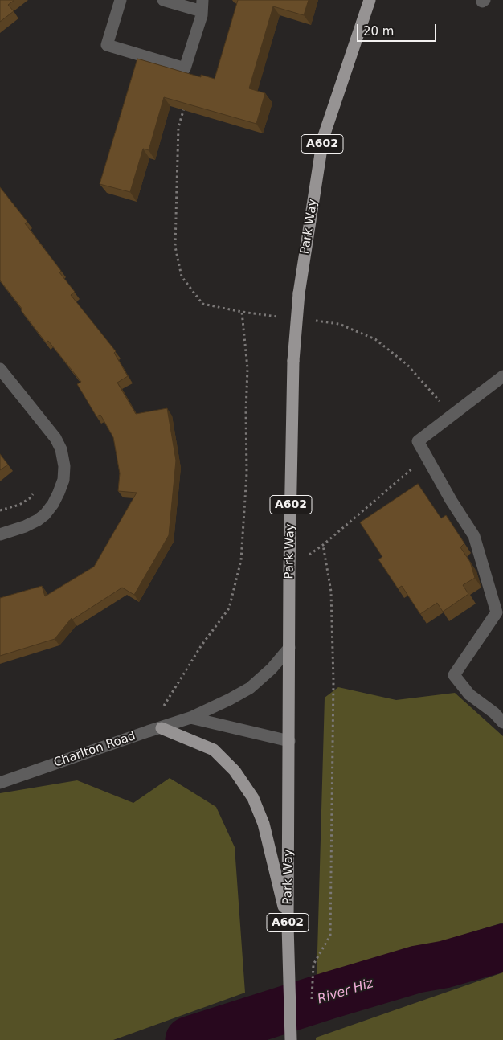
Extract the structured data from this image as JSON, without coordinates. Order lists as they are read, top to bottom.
{
  "streets": {
    "main road": ["A602", "Park Way"],
    "street": ["Charlton Road"]
  },
  "crossings": [
    ["Park Way", "Charlton Road"]
  ],
  "water": ["River Hiz"],
  "scale_bar": "20 m"
}
